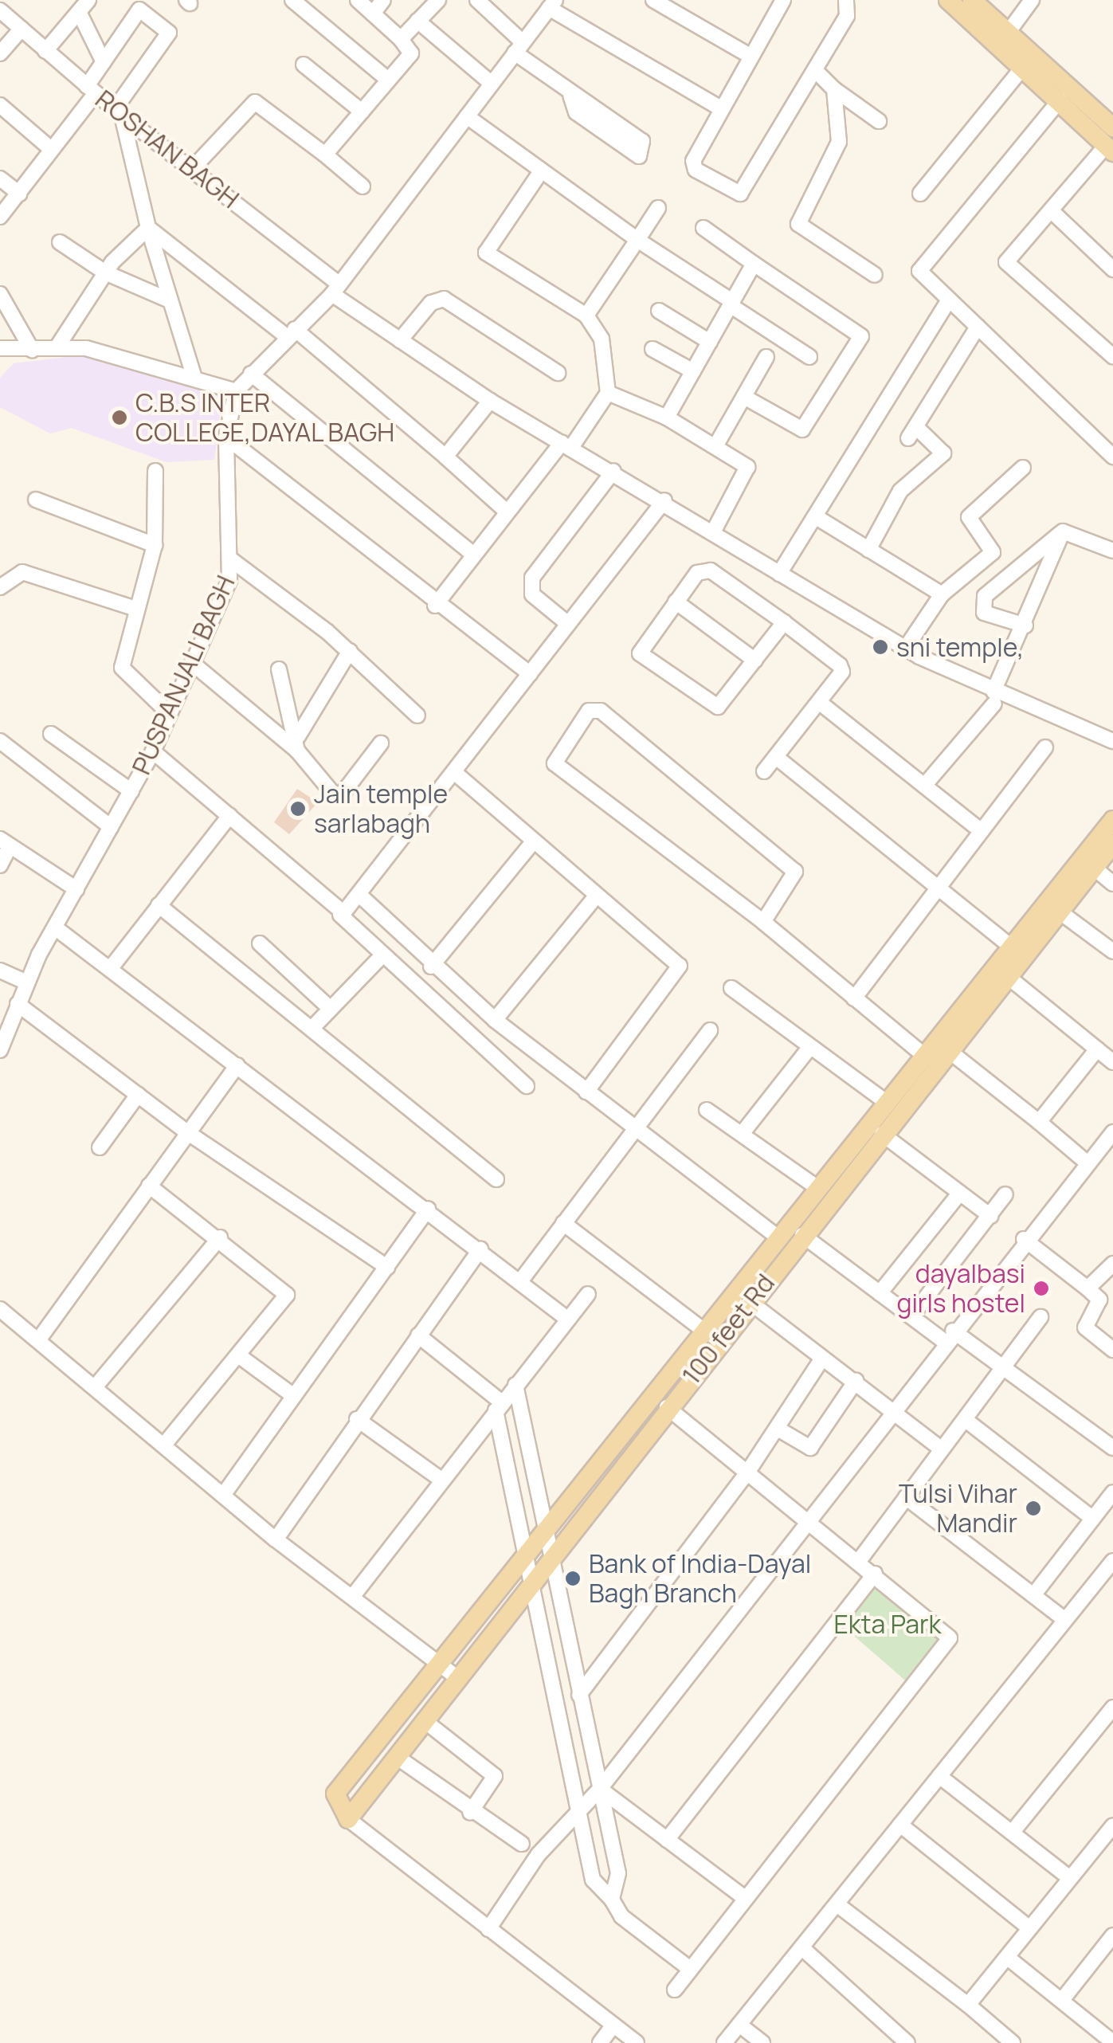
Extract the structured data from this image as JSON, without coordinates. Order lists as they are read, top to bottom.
{
  "streets": {
    "main road": ["100 feet Rd"],
    "street": ["ROSHAN BAGH", "PUSPANJALI BAGH"]
  },
  "crossings": [
    ["ROSHAN BAGH", "PUSPANJALI BAGH"]
  ],
  "parks": ["Ekta Park"],
  "places": [
    "C.B.S INTER COLLEGE,DAYAL BAGH",
    "sni temple,",
    "Jain temple sarlabagh",
    "dayalbasi girls hostel",
    "Tulsi Vihar Mandir",
    "Bank of India-Dayal Bagh Branch"
  ]
}
